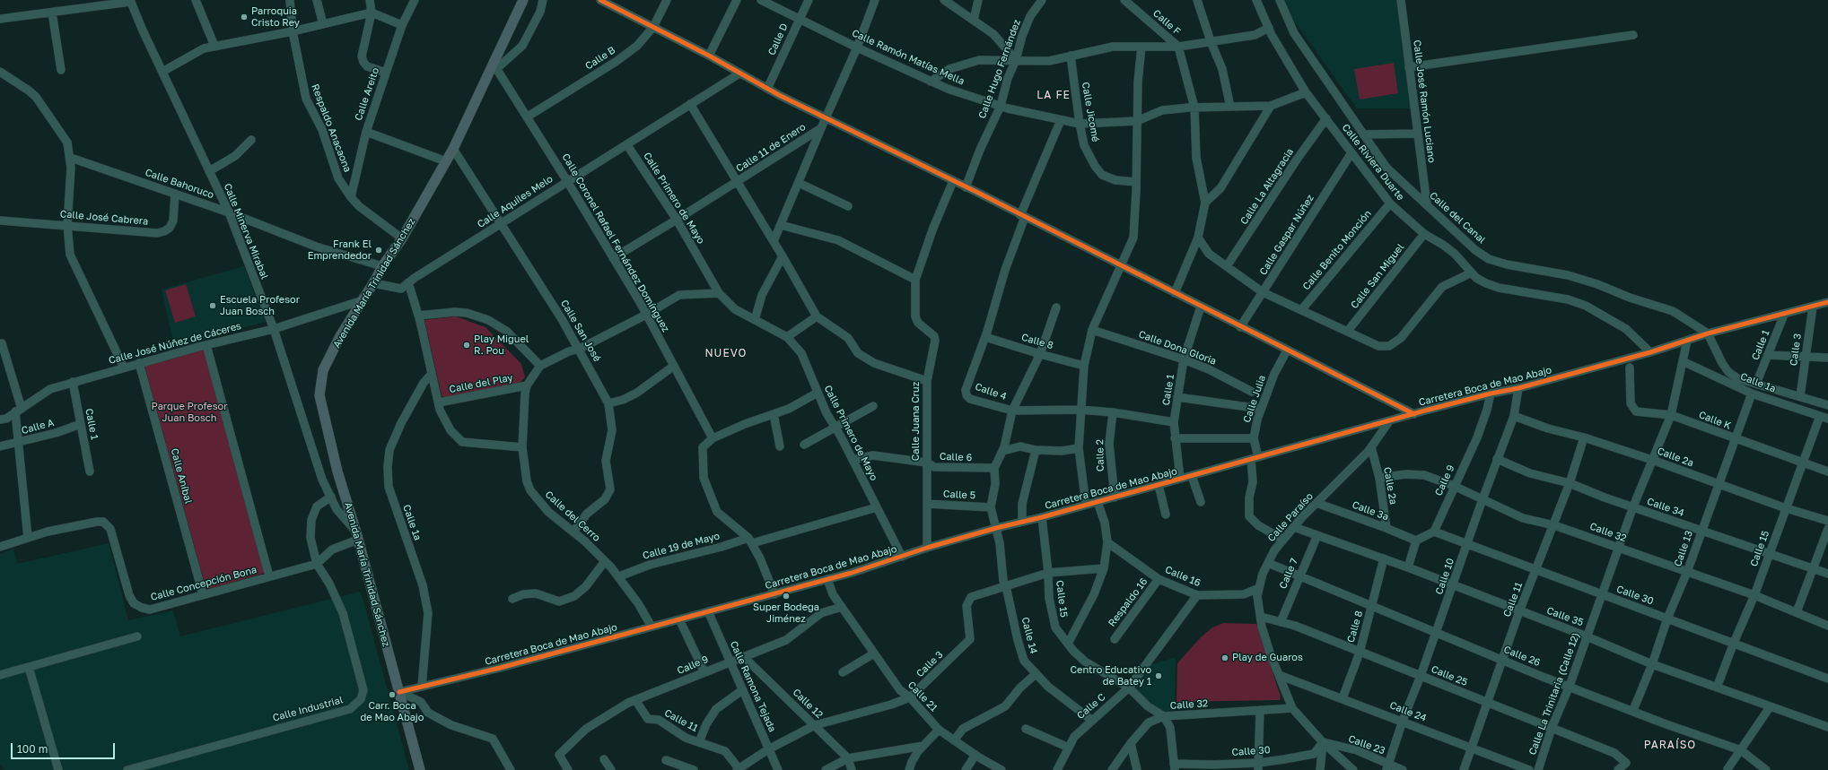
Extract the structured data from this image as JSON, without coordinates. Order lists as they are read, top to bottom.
{
  "streets": {
    "main road": ["Avenida María Trinidad Sánchez"],
    "street": [
      "Calle F",
      "Calle D",
      "Calle Ramón Matías Mella",
      "Calle B",
      "Calle Hugo Fernández",
      "Calle Areito",
      "Calle José Ramón Luciano",
      "Calle Jicomé",
      "Respaldo Anacaona",
      "Calle 11 de Enero",
      "Calle Riviera Duarte",
      "Calle Bahoruco",
      "Calle La Altagracia",
      "Calle Primero de Mayo",
      "Calle Aquiles Melo",
      "Calle José Cabrera",
      "Calle del Canal",
      "Calle Minerva Mirabal",
      "Calle Gaspar Núñez",
      "Calle Coronel Rafael Fernández Domínguez",
      "Calle Benito Monción",
      "Calle San Miguel",
      "Calle San José",
      "Calle 8",
      "Calle José Núñez de Cáceres",
      "Calle 1",
      "Calle Dona Gloria",
      "Calle 3",
      "Calle 1ª",
      "Calle del Play",
      "Carretera Boca de Mao Abajo",
      "Calle 4",
      "Calle Julia",
      "Calle K",
      "Calle Juana Cruz",
      "Calle A",
      "Calle 2",
      "Calle 6",
      "Calle 2ª",
      "Calle Aníbal",
      "Calle 9",
      "Calle 5",
      "Calle 34",
      "Calle 3ª",
      "Calle del Cerro",
      "Calle Paraíso",
      "Calle 32",
      "Calle 19 de Mayo",
      "Calle 13",
      "Calle 15",
      "Calle 7",
      "Calle 16",
      "Calle 10",
      "Calle Concepción Bona",
      "Calle 30",
      "Calle 11",
      "Respaldo 16",
      "Calle 35",
      "Calle 14",
      "Calle 26",
      "Calle 25",
      "Calle Ramona Tejada",
      "Calle La Trinitaria (Calle 12)",
      "Calle 21",
      "Calle 12",
      "Calle C",
      "Calle Industrial",
      "Calle 24",
      "Calle 23"
    ]
  },
  "crossings": [
    ["Calle D", "Calle Ramón Matías Mella"],
    ["Calle Ramón Matías Mella", "Calle Hugo Fernández"],
    ["Calle Ramón Matías Mella", "Calle Jicomé"],
    ["Calle Ramón Matías Mella", "Calle 11 de Enero"],
    ["Calle Ramón Matías Mella", "Calle Riviera Duarte"],
    ["Calle Ramón Matías Mella", "Calle 4"],
    ["Calle B", "Calle Coronel Rafael Fernández Domínguez"],
    ["Calle Areito", "Respaldo Anacaona"],
    ["Calle José Ramón Luciano", "Calle del Canal"],
    ["Respaldo Anacaona", "Avenida María Trinidad Sánchez"],
    ["Calle 11 de Enero", "Calle Primero de Mayo"],
    ["Calle 11 de Enero", "Calle Coronel Rafael Fernández Domínguez"],
    ["Calle Riviera Duarte", "Calle La Altagracia"],
    ["Calle Riviera Duarte", "Calle Gaspar Núñez"],
    ["Calle Riviera Duarte", "Calle Benito Monción"],
    ["Calle Riviera Duarte", "Calle San Miguel"],
    ["Calle Riviera Duarte", "Carretera Boca de Mao Abajo"],
    ["Calle Bahoruco", "Calle José Cabrera"],
    ["Calle Bahoruco", "Calle Minerva Mirabal"],
    ["Calle Bahoruco", "Avenida María Trinidad Sánchez"],
    ["Calle Primero de Mayo", "Calle Aquiles Melo"],
    ["Calle Primero de Mayo", "Carretera Boca de Mao Abajo"],
    ["Calle Primero de Mayo", "Calle 6"],
    ["Calle Primero de Mayo", "Calle 19 de Mayo"],
    ["Calle Aquiles Melo", "Calle Coronel Rafael Fernández Domínguez"],
    ["Calle Aquiles Melo", "Avenida María Trinidad Sánchez"],
    ["Calle Aquiles Melo", "Calle San José"],
    ["Calle del Canal", "Carretera Boca de Mao Abajo"],
    ["Calle Minerva Mirabal", "Avenida María Trinidad Sánchez"],
    ["Calle Minerva Mirabal", "Calle José Núñez de Cáceres"],
    ["Calle Minerva Mirabal", "Calle Concepción Bona"],
    ["Calle Minerva Mirabal", "Calle Industrial"],
    ["Calle Coronel Rafael Fernández Domínguez", "Avenida María Trinidad Sánchez"],
    ["Avenida María Trinidad Sánchez", "Calle San José"],
    ["Avenida María Trinidad Sánchez", "Calle José Núñez de Cáceres"],
    ["Avenida María Trinidad Sánchez", "Carretera Boca de Mao Abajo"],
    ["Avenida María Trinidad Sánchez", "Calle Concepción Bona"],
    ["Calle San José", "Calle del Cerro"],
    ["Calle 8", "Calle 4"],
    ["Calle 8", "Calle 35"],
    ["Calle 8", "Calle 26"],
    ["Calle 8", "Calle 25"],
    ["Calle 8", "Calle 24"],
    ["Calle José Núñez de Cáceres", "Calle 1"],
    ["Calle José Núñez de Cáceres", "Calle Aníbal"],
    ["Calle 1", "Calle Dona Gloria"],
    ["Calle 1", "Carretera Boca de Mao Abajo"],
    ["Calle 1", "Calle 4"],
    ["Calle 1", "Calle A"],
    ["Calle 3", "Carretera Boca de Mao Abajo"],
    ["Calle 3", "Calle 15"],
    ["Calle 3", "Calle 11"],
    ["Calle 3", "Calle 14"],
    ["Calle 3", "Calle Ramona Tejada"],
    ["Calle 3", "Calle 21"],
    ["Calle 3", "Calle 12"],
    ["Calle 1ª", "Carretera Boca de Mao Abajo"],
    ["Calle 1ª", "Calle 13"],
    ["Calle 1ª", "Calle 15"],
    ["Calle 1ª", "Calle La Trinitaria (Calle 12)"],
    ["Calle del Play", "Calle del Cerro"],
    ["Carretera Boca de Mao Abajo", "Calle Julia"],
    ["Carretera Boca de Mao Abajo", "Calle Juana Cruz"],
    ["Carretera Boca de Mao Abajo", "Calle 2"],
    ["Carretera Boca de Mao Abajo", "Calle 9"],
    ["Carretera Boca de Mao Abajo", "Calle del Cerro"],
    ["Carretera Boca de Mao Abajo", "Calle Paraíso"],
    ["Carretera Boca de Mao Abajo", "Calle 15"],
    ["Carretera Boca de Mao Abajo", "Calle 10"],
    ["Carretera Boca de Mao Abajo", "Calle 14"],
    ["Carretera Boca de Mao Abajo", "Calle Ramona Tejada"],
    ["Carretera Boca de Mao Abajo", "Calle La Trinitaria (Calle 12)"],
    ["Carretera Boca de Mao Abajo", "Calle 21"],
    ["Calle 4", "Calle 2"],
    ["Calle Julia", "Calle Paraíso"],
    ["Calle K", "Calle 13"],
    ["Calle K", "Calle 15"],
    ["Calle K", "Calle La Trinitaria (Calle 12)"],
    ["Calle Juana Cruz", "Calle 6"],
    ["Calle Juana Cruz", "Calle 5"],
    ["Calle 2ª", "Calle 3ª"],
    ["Calle 2ª", "Calle Paraíso"],
    ["Calle 2ª", "Calle 32"],
    ["Calle 2ª", "Calle 13"],
    ["Calle 2ª", "Calle 15"],
    ["Calle 2ª", "Calle 10"],
    ["Calle 2ª", "Calle 11"],
    ["Calle 2ª", "Calle La Trinitaria (Calle 12)"],
    ["Calle Aníbal", "Calle Concepción Bona"],
    ["Calle 9", "Calle 32"],
    ["Calle 9", "Calle 30"],
    ["Calle 9", "Calle 11"],
    ["Calle 9", "Calle Ramona Tejada"],
    ["Calle 9", "Calle 21"],
    ["Calle 9", "Calle 12"],
    ["Calle 5", "Calle 14"],
    ["Calle 34", "Calle 13"],
    ["Calle 34", "Calle 15"],
    ["Calle 34", "Calle 10"],
    ["Calle 34", "Calle 11"],
    ["Calle 34", "Calle La Trinitaria (Calle 12)"],
    ["Calle 3ª", "Calle Paraíso"],
    ["Calle del Cerro", "Calle 19 de Mayo"],
    ["Calle Paraíso", "Calle 32"],
    ["Calle Paraíso", "Calle 16"],
    ["Calle Paraíso", "Calle 30"],
    ["Calle Paraíso", "Calle 35"],
    ["Calle Paraíso", "Calle 26"],
    ["Calle Paraíso", "Calle 25"],
    ["Calle Paraíso", "Calle 24"],
    ["Calle Paraíso", "Calle 23"],
    ["Calle 32", "Calle 13"],
    ["Calle 32", "Calle 15"],
    ["Calle 32", "Calle 10"],
    ["Calle 32", "Calle 11"],
    ["Calle 32", "Calle La Trinitaria (Calle 12)"],
    ["Calle 13", "Calle 30"],
    ["Calle 13", "Calle 35"],
    ["Calle 13", "Calle 26"],
    ["Calle 15", "Calle 30"],
    ["Calle 15", "Calle 35"],
    ["Calle 15", "Calle C"],
    ["Calle 7", "Calle 35"],
    ["Calle 7", "Calle 26"],
    ["Calle 7", "Calle 25"],
    ["Calle 16", "Respaldo 16"],
    ["Calle 16", "Calle C"],
    ["Calle 10", "Calle 30"],
    ["Calle 10", "Calle 35"],
    ["Calle 10", "Calle 26"],
    ["Calle 10", "Calle 25"],
    ["Calle 10", "Calle 24"],
    ["Calle 10", "Calle 23"],
    ["Calle Concepción Bona", "Calle Industrial"],
    ["Calle 30", "Calle 11"],
    ["Calle 30", "Calle La Trinitaria (Calle 12)"],
    ["Calle 30", "Calle 23"],
    ["Calle 11", "Calle 35"],
    ["Calle 11", "Calle 26"],
    ["Calle 11", "Calle 25"],
    ["Calle 11", "Calle 24"],
    ["Calle 35", "Calle La Trinitaria (Calle 12)"],
    ["Calle 14", "Calle C"],
    ["Calle 26", "Calle La Trinitaria (Calle 12)"],
    ["Calle 25", "Calle La Trinitaria (Calle 12)"]
  ],
  "districts": ["LA FE", "NUEVO", "PARAÍSO"],
  "parks": ["Parque Profesor Juan Bosch"],
  "places": [
    "Parroquia Cristo Rey",
    "Frank El Emprendedor",
    "Escuela Profesor Juan Bosch",
    "Play Miguel R. Pou",
    "Super Bodega Jiménez",
    "Play de Guaros",
    "Centro Educativo de Batey 1",
    "Carr. Boca de Mao Abajo"
  ],
  "scale_bar": "100 m"
}
